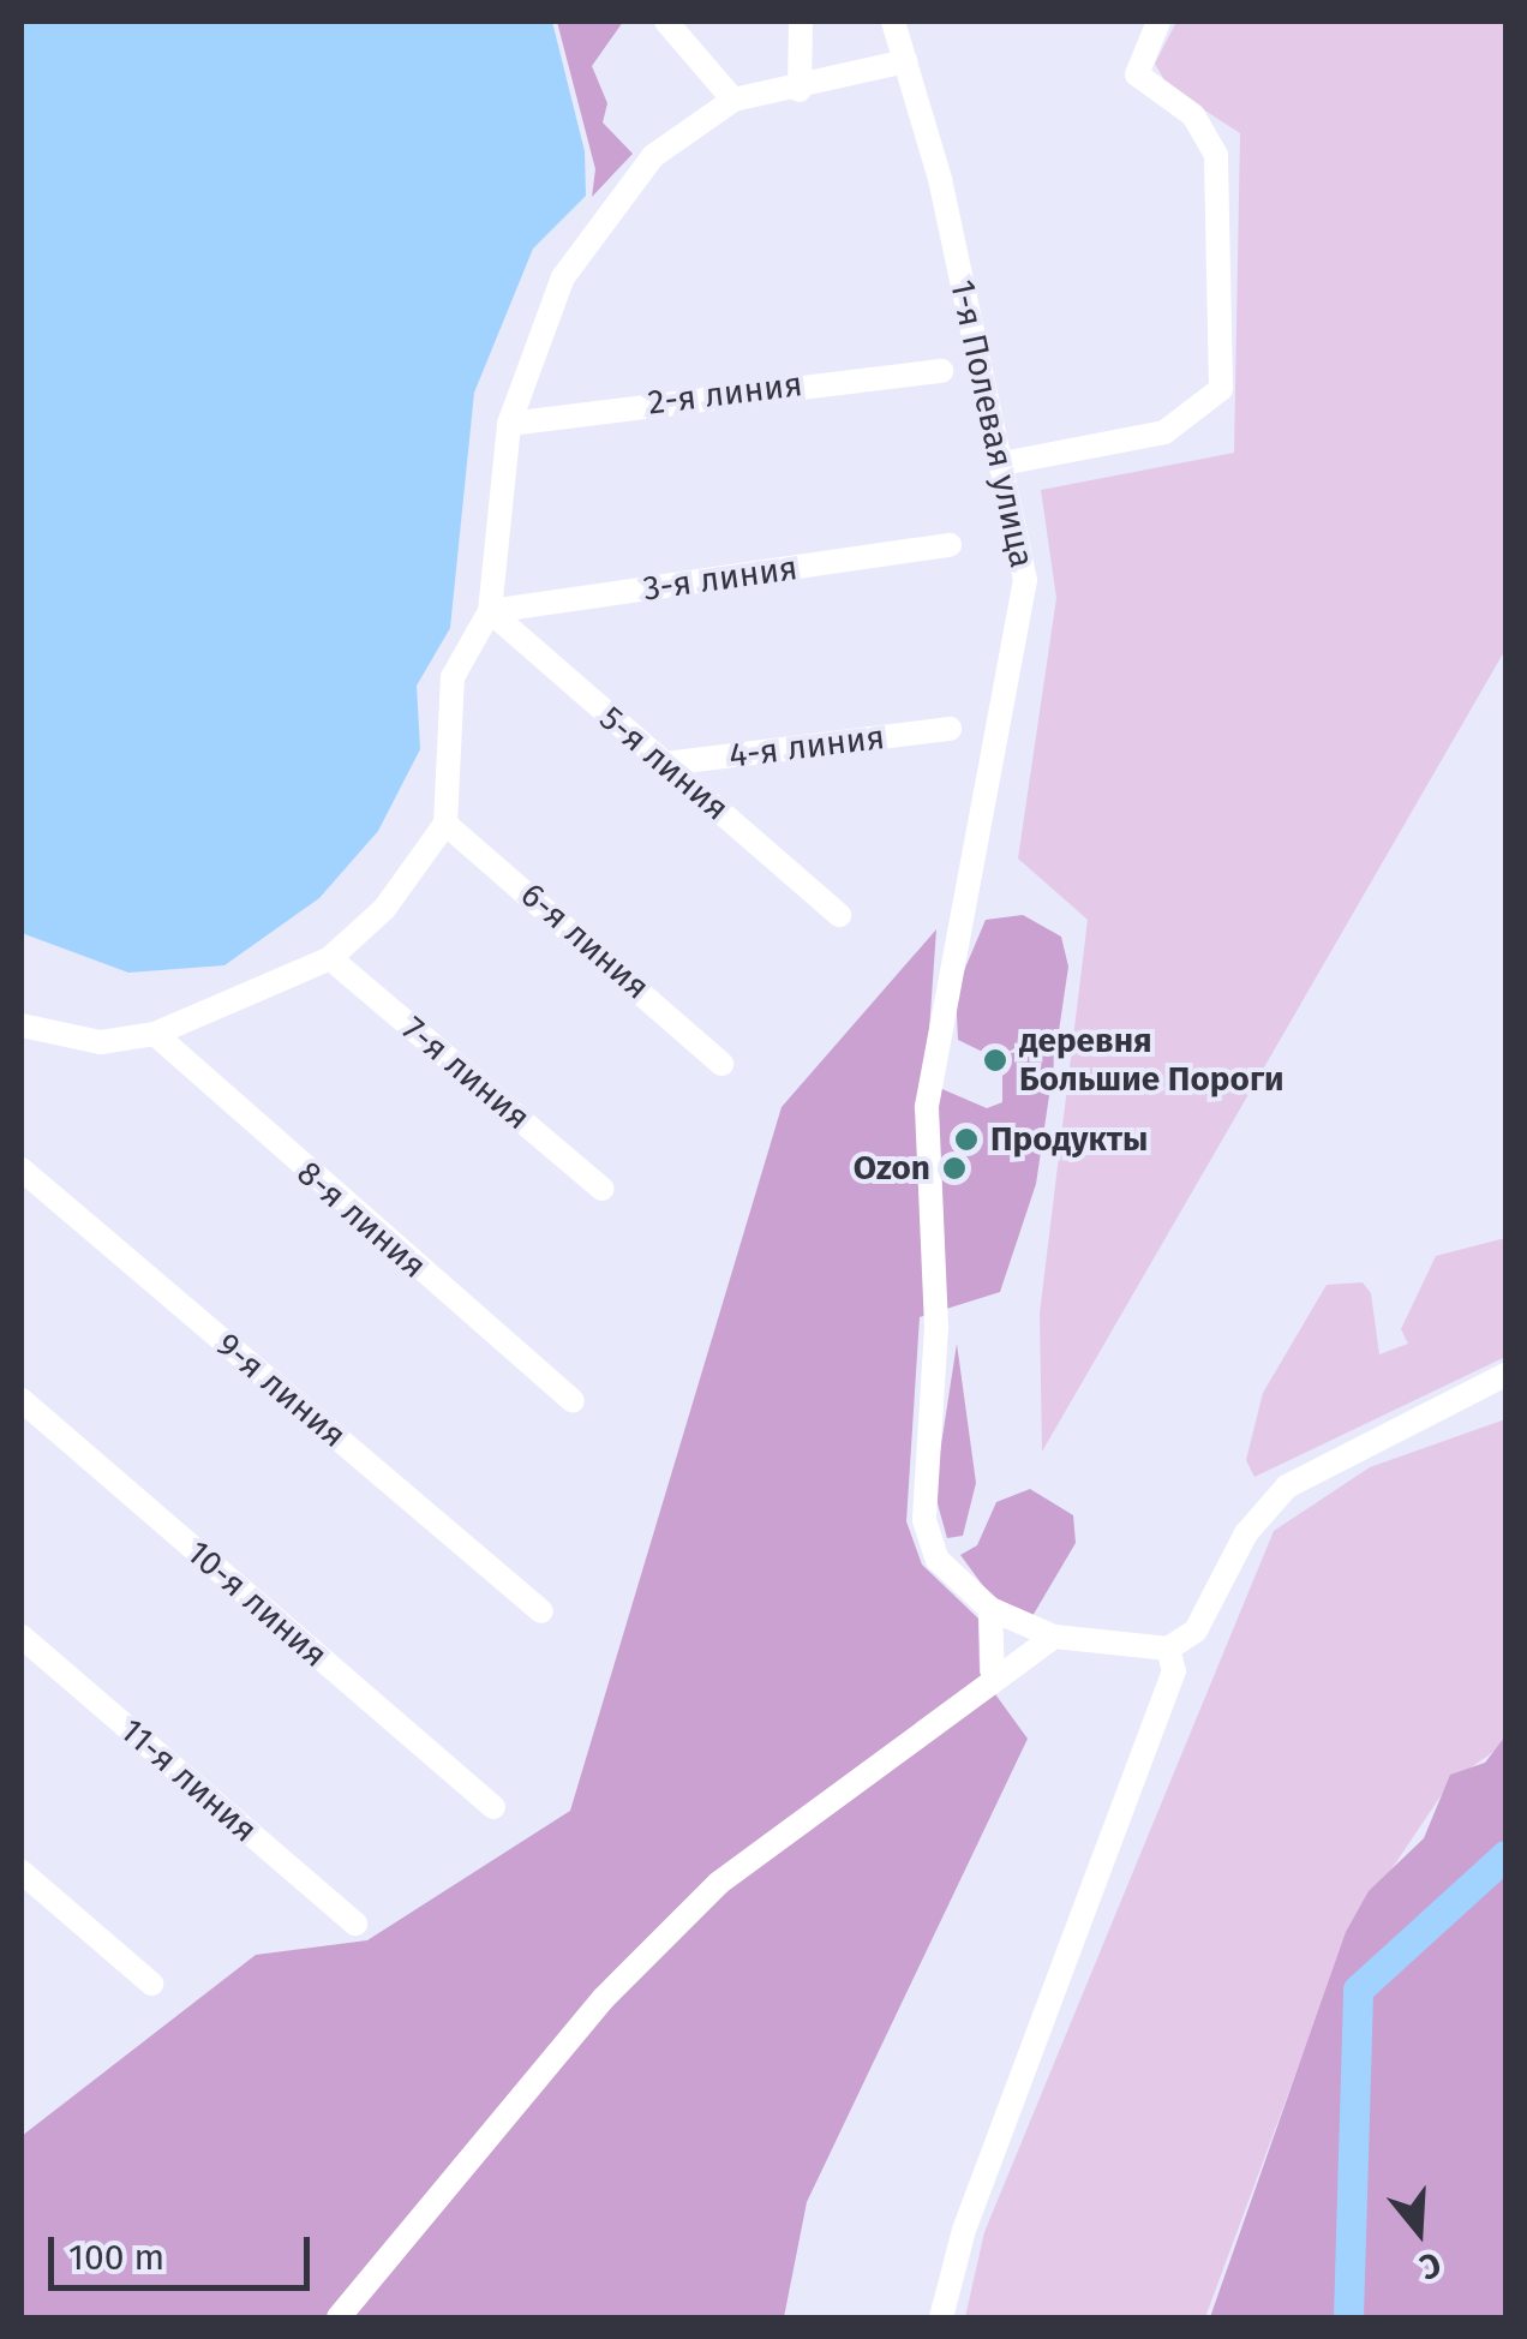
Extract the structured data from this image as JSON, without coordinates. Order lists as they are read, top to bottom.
{
  "streets": {
    "street": [
      "2-я линия",
      "1-я Полевая улица",
      "3-я линия",
      "4-я линия",
      "5-я линия",
      "6-я линия",
      "7-я линия",
      "8-я линия",
      "9-я линия",
      "10-я линия",
      "11-я линия"
    ]
  },
  "crossings": [
    ["3-я линия", "5-я линия"],
    ["4-я линия", "5-я линия"]
  ],
  "places": ["деревня Большие Пороги", "Продукты", "Ozon"],
  "scale_bar": "100 m",
  "north": "bottom"
}
